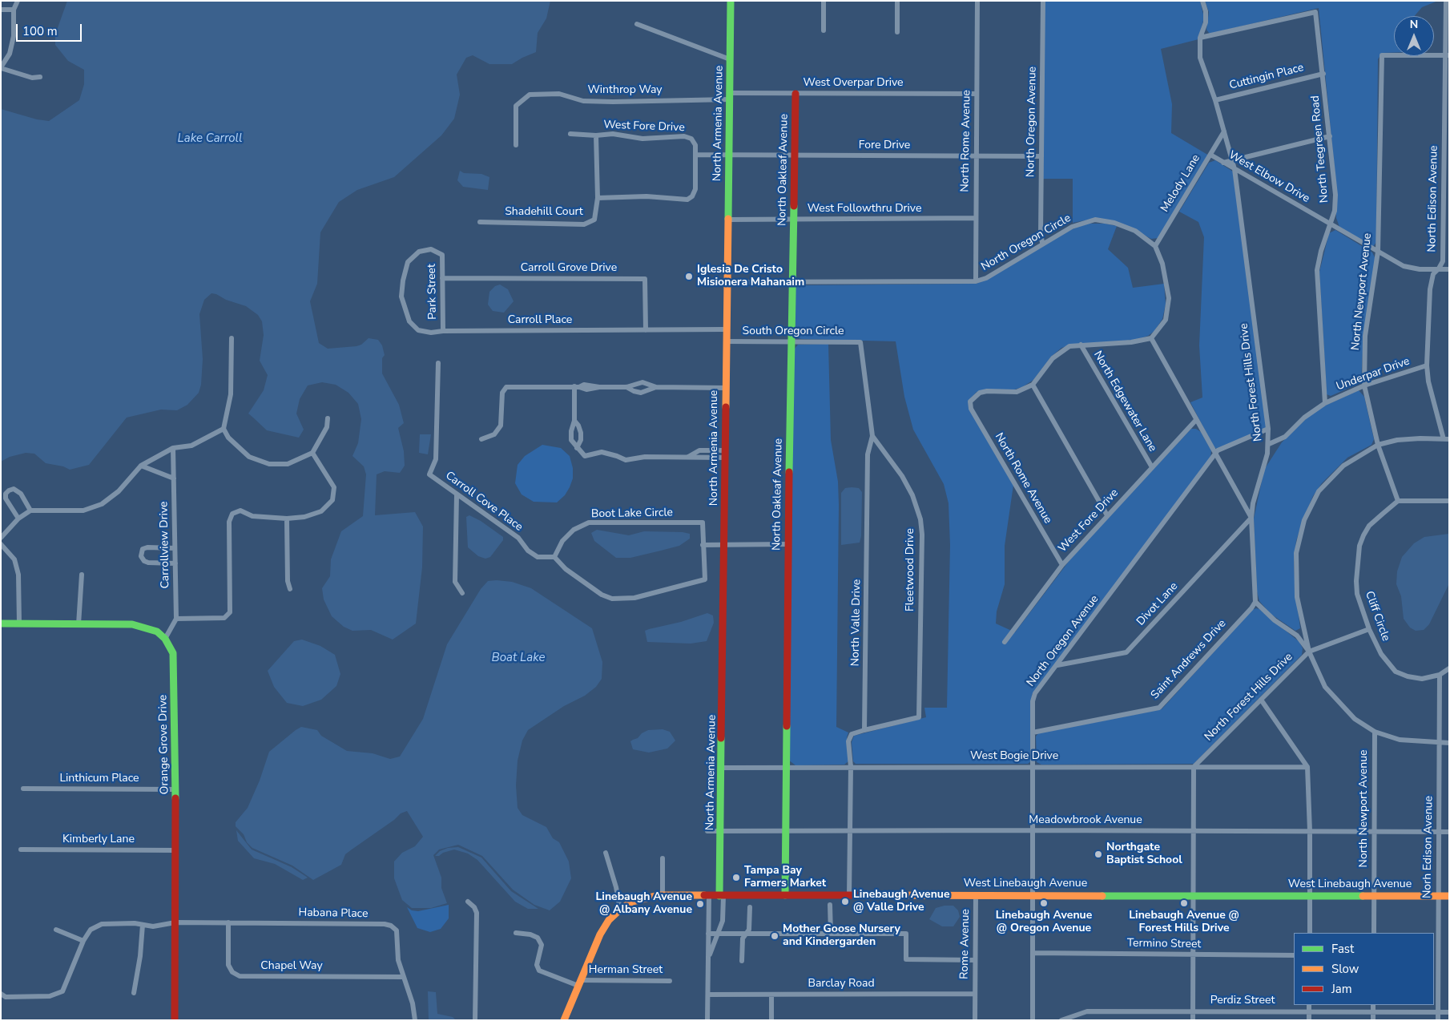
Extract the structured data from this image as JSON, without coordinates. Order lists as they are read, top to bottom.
{
  "streets": {
    "street": [
      "Cuttingin Place",
      "West Overpar Drive",
      "Winthrop Way",
      "North Oregon Avenue",
      "North Armenia Avenue",
      "West Fore Drive",
      "North Rome Avenue",
      "Fore Drive",
      "North Teegreen Road",
      "North Oakleaf Avenue",
      "West Elbow Drive",
      "Melody Lane",
      "North Edison Avenue",
      "West Followthru Drive",
      "Shadehill Court",
      "North Oregon Circle",
      "Carroll Grove Drive",
      "Park Street",
      "North Newport Avenue",
      "Carroll Place",
      "South Oregon Circle",
      "Underpar Drive",
      "North Forest Hills Drive",
      "North Edgewater Lane",
      "Carroll Cove Place",
      "Boot Lake Circle",
      "Carrollview Drive",
      "Fleetwood Drive",
      "Divot Lane",
      "Cliff Circle",
      "North Valle Drive",
      "Saint Andrews Drive",
      "Orange Grove Drive",
      "West Bogie Drive",
      "Linthicum Place",
      "Meadowbrook Avenue",
      "Kimberly Lane",
      "Norh Edison Avenue",
      "West Linebaugh Avenue",
      "Habana Place",
      "Rome Avenue",
      "Termino Street",
      "Chapel Way",
      "Herman Street",
      "Barclay Road",
      "Perdiz Street"
    ]
  },
  "crossings": [
    ["Cuttingin Place", "North Teegreen Road"],
    ["Cuttingin Place", "North Forest Hills Drive"],
    ["West Overpar Drive", "Winthrop Way"],
    ["West Overpar Drive", "North Armenia Avenue"],
    ["West Overpar Drive", "North Rome Avenue"],
    ["West Overpar Drive", "North Oakleaf Avenue"],
    ["Winthrop Way", "North Armenia Avenue"],
    ["North Oregon Avenue", "Fore Drive"],
    ["North Oregon Avenue", "North Oregon Circle"],
    ["North Oregon Avenue", "North Forest Hills Drive"],
    ["North Oregon Avenue", "Divot Lane"],
    ["North Oregon Avenue", "Saint Andrews Drive"],
    ["North Oregon Avenue", "West Bogie Drive"],
    ["North Oregon Avenue", "Meadowbrook Avenue"],
    ["North Oregon Avenue", "West Linebaugh Avenue"],
    ["North Oregon Avenue", "Termino Street"],
    ["North Armenia Avenue", "Fore Drive"],
    ["North Armenia Avenue", "West Followthru Drive"],
    ["North Armenia Avenue", "North Oregon Circle"],
    ["North Armenia Avenue", "Carroll Place"],
    ["North Armenia Avenue", "South Oregon Circle"],
    ["North Armenia Avenue", "West Bogie Drive"],
    ["North Armenia Avenue", "Meadowbrook Avenue"],
    ["North Armenia Avenue", "West Linebaugh Avenue"],
    ["West Fore Drive", "North Rome Avenue"],
    ["West Fore Drive", "Shadehill Court"],
    ["West Fore Drive", "North Edgewater Lane"],
    ["North Rome Avenue", "Fore Drive"],
    ["North Rome Avenue", "West Followthru Drive"],
    ["North Rome Avenue", "North Oregon Circle"],
    ["Fore Drive", "North Oakleaf Avenue"],
    ["North Teegreen Road", "West Elbow Drive"],
    ["North Teegreen Road", "Underpar Drive"],
    ["North Teegreen Road", "North Forest Hills Drive"],
    ["North Oakleaf Avenue", "West Followthru Drive"],
    ["North Oakleaf Avenue", "North Oregon Circle"],
    ["North Oakleaf Avenue", "South Oregon Circle"],
    ["North Oakleaf Avenue", "West Bogie Drive"],
    ["North Oakleaf Avenue", "Meadowbrook Avenue"],
    ["North Oakleaf Avenue", "West Linebaugh Avenue"],
    ["West Elbow Drive", "Melody Lane"],
    ["West Elbow Drive", "North Edison Avenue"],
    ["West Elbow Drive", "North Newport Avenue"],
    ["West Elbow Drive", "North Forest Hills Drive"],
    ["Melody Lane", "North Oregon Circle"],
    ["Melody Lane", "North Forest Hills Drive"],
    ["North Edison Avenue", "North Newport Avenue"],
    ["North Edison Avenue", "Underpar Drive"],
    ["Carroll Grove Drive", "Park Street"],
    ["Carroll Grove Drive", "Carroll Place"],
    ["Park Street", "Carroll Place"],
    ["North Newport Avenue", "Underpar Drive"],
    ["North Newport Avenue", "Cliff Circle"],
    ["North Newport Avenue", "Meadowbrook Avenue"],
    ["North Newport Avenue", "West Linebaugh Avenue"],
    ["South Oregon Circle", "North Valle Drive"],
    ["Underpar Drive", "North Forest Hills Drive"],
    ["North Forest Hills Drive", "Divot Lane"],
    ["North Forest Hills Drive", "Saint Andrews Drive"],
    ["North Forest Hills Drive", "West Bogie Drive"],
    ["Carroll Cove Place", "Boot Lake Circle"],
    ["Fleetwood Drive", "North Valle Drive"],
    ["Cliff Circle", "Norh Edison Avenue"],
    ["Orange Grove Drive", "Linthicum Place"],
    ["Orange Grove Drive", "Kimberly Lane"],
    ["Orange Grove Drive", "Habana Place"],
    ["Meadowbrook Avenue", "Norh Edison Avenue"],
    ["Norh Edison Avenue", "West Linebaugh Avenue"],
    ["Norh Edison Avenue", "Perdiz Street"],
    ["West Linebaugh Avenue", "Rome Avenue"],
    ["West Linebaugh Avenue", "Herman Street"],
    ["Habana Place", "Chapel Way"],
    ["Rome Avenue", "Barclay Road"]
  ],
  "water": ["Lake Carroll", "Boat Lake"],
  "places": [
    "Iglesia De Cristo Misionera Mahanaim",
    "Northgate Baptist School",
    "Tampa Bay Farmers Market",
    "Linebaugh Avenue @ Valle Drive",
    "Linebaugh Avenue @ Oregon Avenue",
    "Linebaugh Avenue @ Forest Hills Drive",
    "Linebaugh Avenue @ Albany Avenue",
    "Mother Goose Nursery and Kindergarden"
  ],
  "legend": ["Fast", "Slow", "Jam"],
  "scale_bar": "100 m",
  "north": "top"
}
